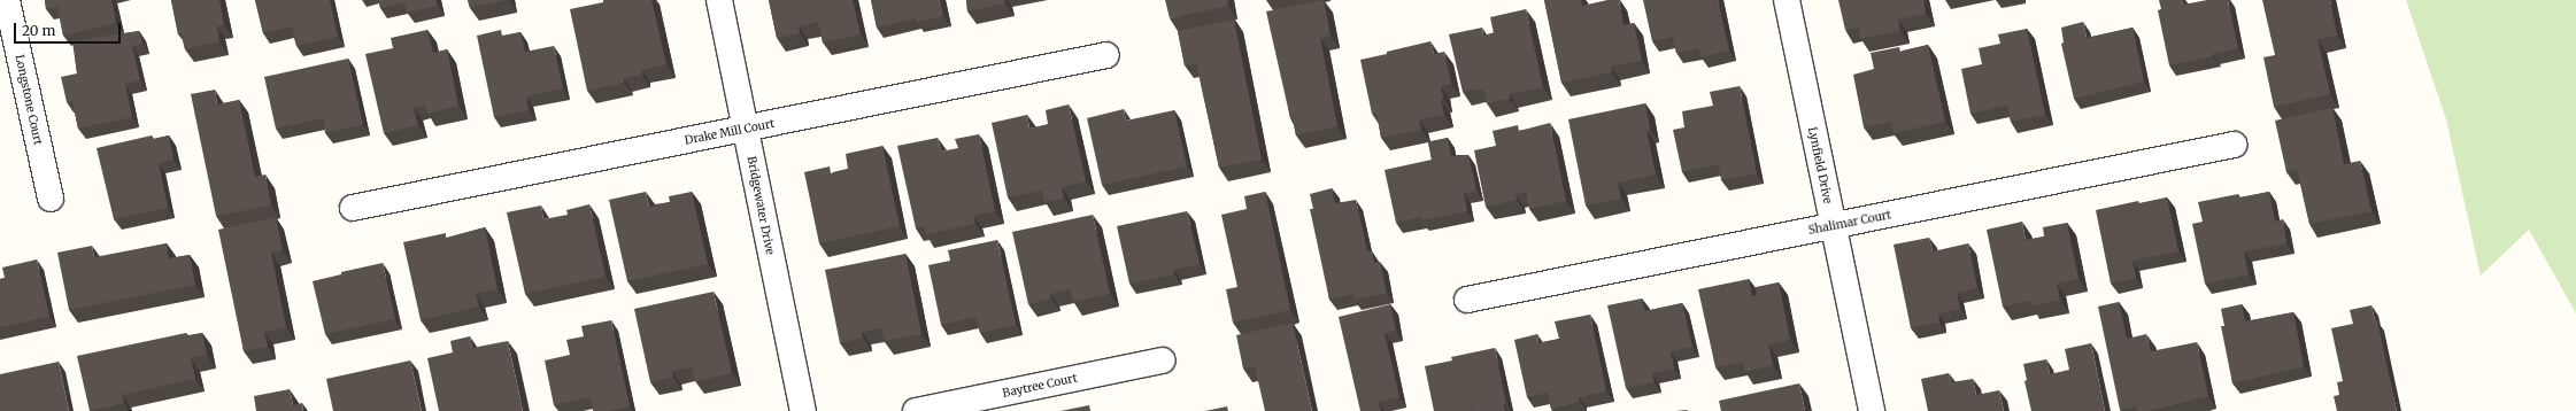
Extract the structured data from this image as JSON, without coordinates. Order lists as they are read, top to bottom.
{
  "streets": {
    "street": [
      "Longstone Court",
      "Drake Mill Court",
      "Lynfield Drive",
      "Bridgewater Drive",
      "Shalimar Court",
      "Baytree Court"
    ]
  },
  "crossings": [
    ["Drake Mill Court", "Bridgewater Drive"],
    ["Lynfield Drive", "Shalimar Court"]
  ],
  "scale_bar": "20 m"
}
